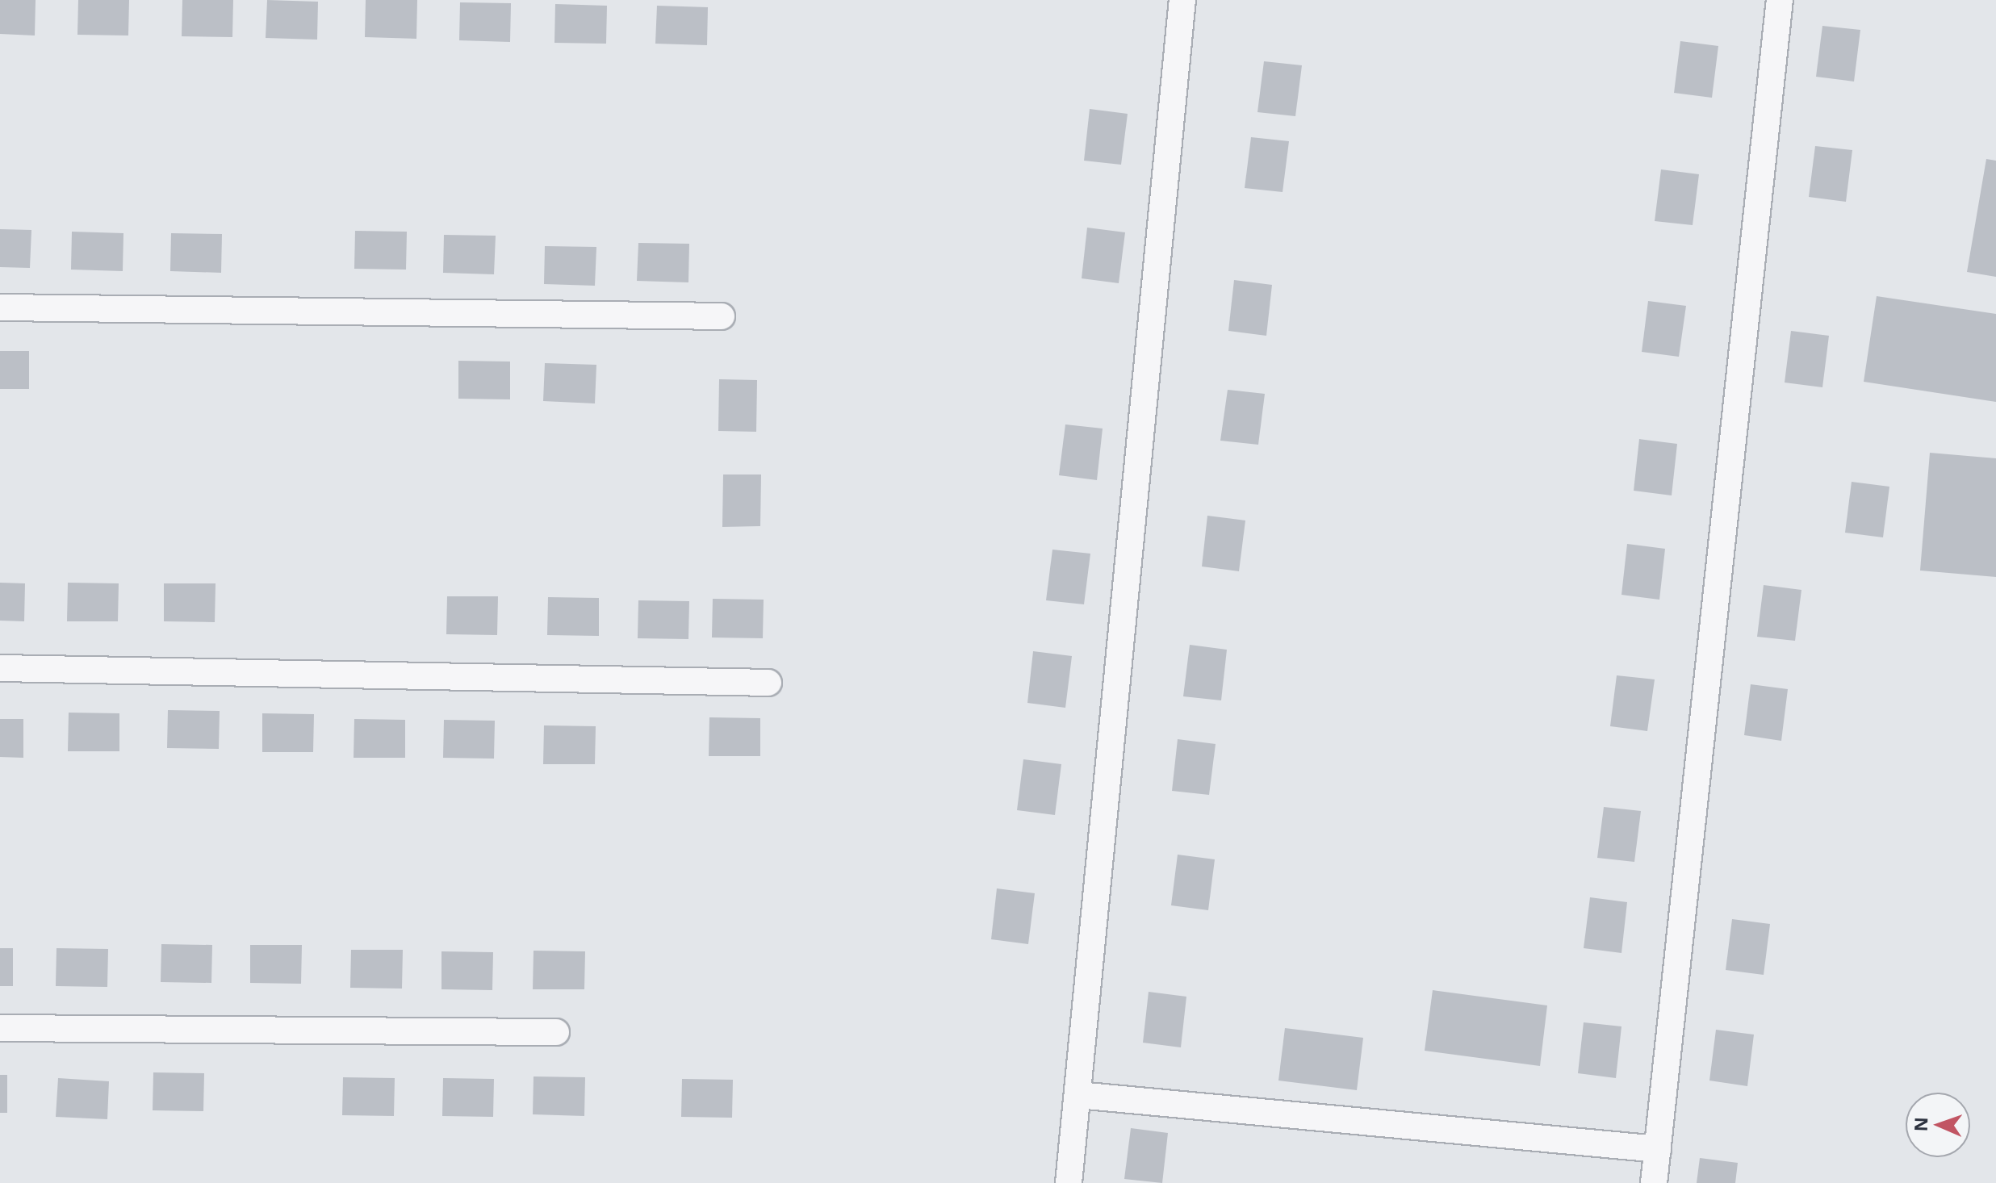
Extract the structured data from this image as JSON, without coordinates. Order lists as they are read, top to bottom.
{
  "north": "left"
}
